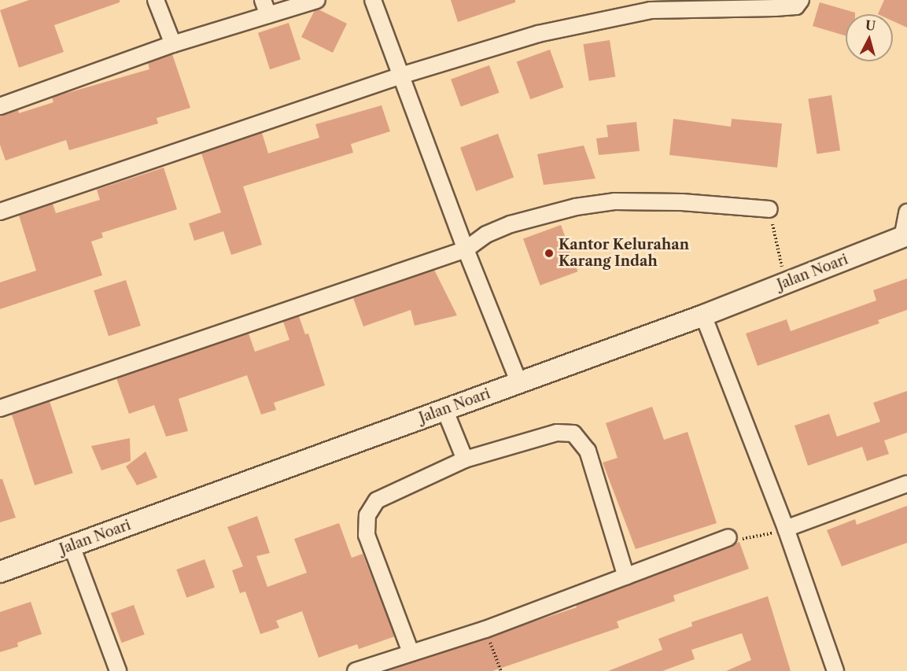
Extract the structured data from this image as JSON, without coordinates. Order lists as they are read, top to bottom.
{
  "streets": {
    "street": ["Jalan Noari"]
  },
  "places": ["Kantor Kelurahan Karang Indah"],
  "north": "top"
}
